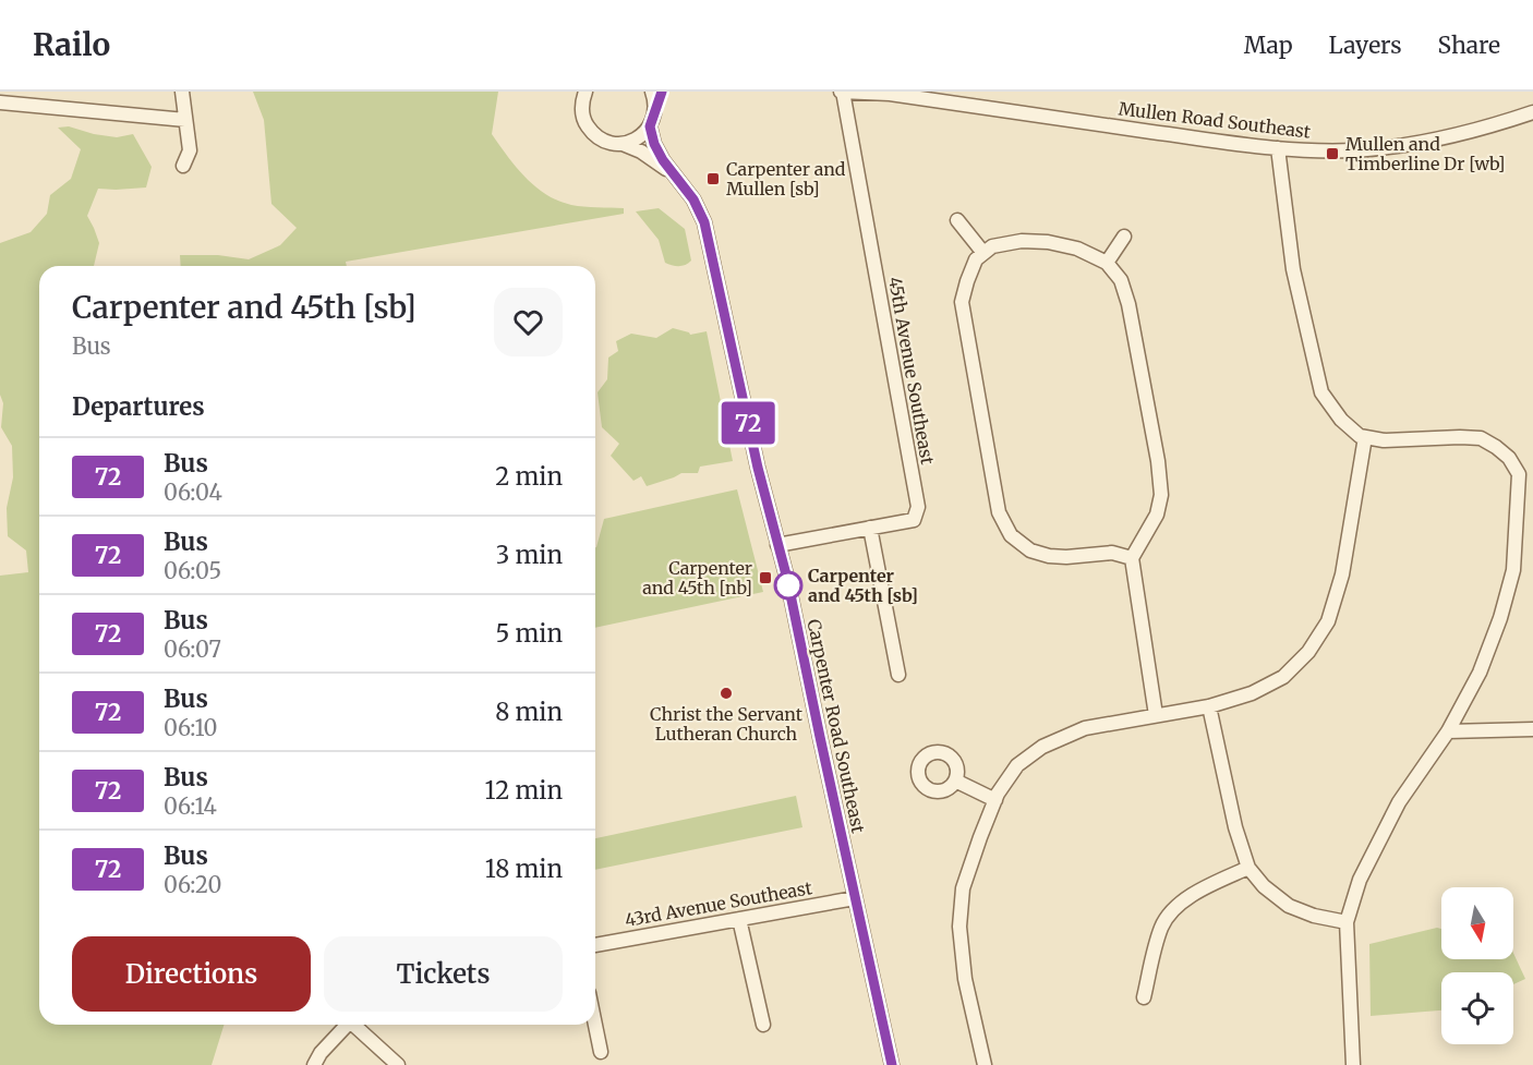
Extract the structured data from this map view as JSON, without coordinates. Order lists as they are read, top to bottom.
{
  "streets": {
    "street": [
      "Mullen Road Southeast",
      "45th Avenue Southeast",
      "Carpenter Road Southeast",
      "43rd Avenue Southeast"
    ]
  },
  "crossings": [
    ["Mullen Road Southeast", "45th Avenue Southeast"],
    ["45th Avenue Southeast", "Carpenter Road Southeast"],
    ["Carpenter Road Southeast", "43rd Avenue Southeast"]
  ],
  "places": {
    "transit": ["Mullen and Timberline Dr [wb]", "Carpenter and Mullen [sb]", "Carpenter and 45th [nb]"],
    "other": ["Carpenter and 45th [sb]", "Christ the Servant Lutheran Church"]
  },
  "lines": ["bus line 72"],
  "north": "bottom",
  "page": {
    "header": "Railo",
    "nav": ["Map", "Layers", "Share"],
    "on_map": "72",
    "heading": [
      ["Carpenter and 45th [sb]", "Bus"],
      "Departures"
    ],
    "list": [
      {
        "mark": "72",
        "name": "Bus",
        "note": "06:04",
        "value": "2 min"
      },
      {
        "mark": "72",
        "name": "Bus",
        "note": "06:05",
        "value": "3 min"
      },
      {
        "mark": "72",
        "name": "Bus",
        "note": "06:07",
        "value": "5 min"
      },
      {
        "mark": "72",
        "name": "Bus",
        "note": "06:10",
        "value": "8 min"
      },
      {
        "mark": "72",
        "name": "Bus",
        "note": "06:14",
        "value": "12 min"
      },
      {
        "mark": "72",
        "name": "Bus",
        "note": "06:20",
        "value": "18 min"
      }
    ],
    "buttons": ["Directions", "Tickets"]
  }
}
